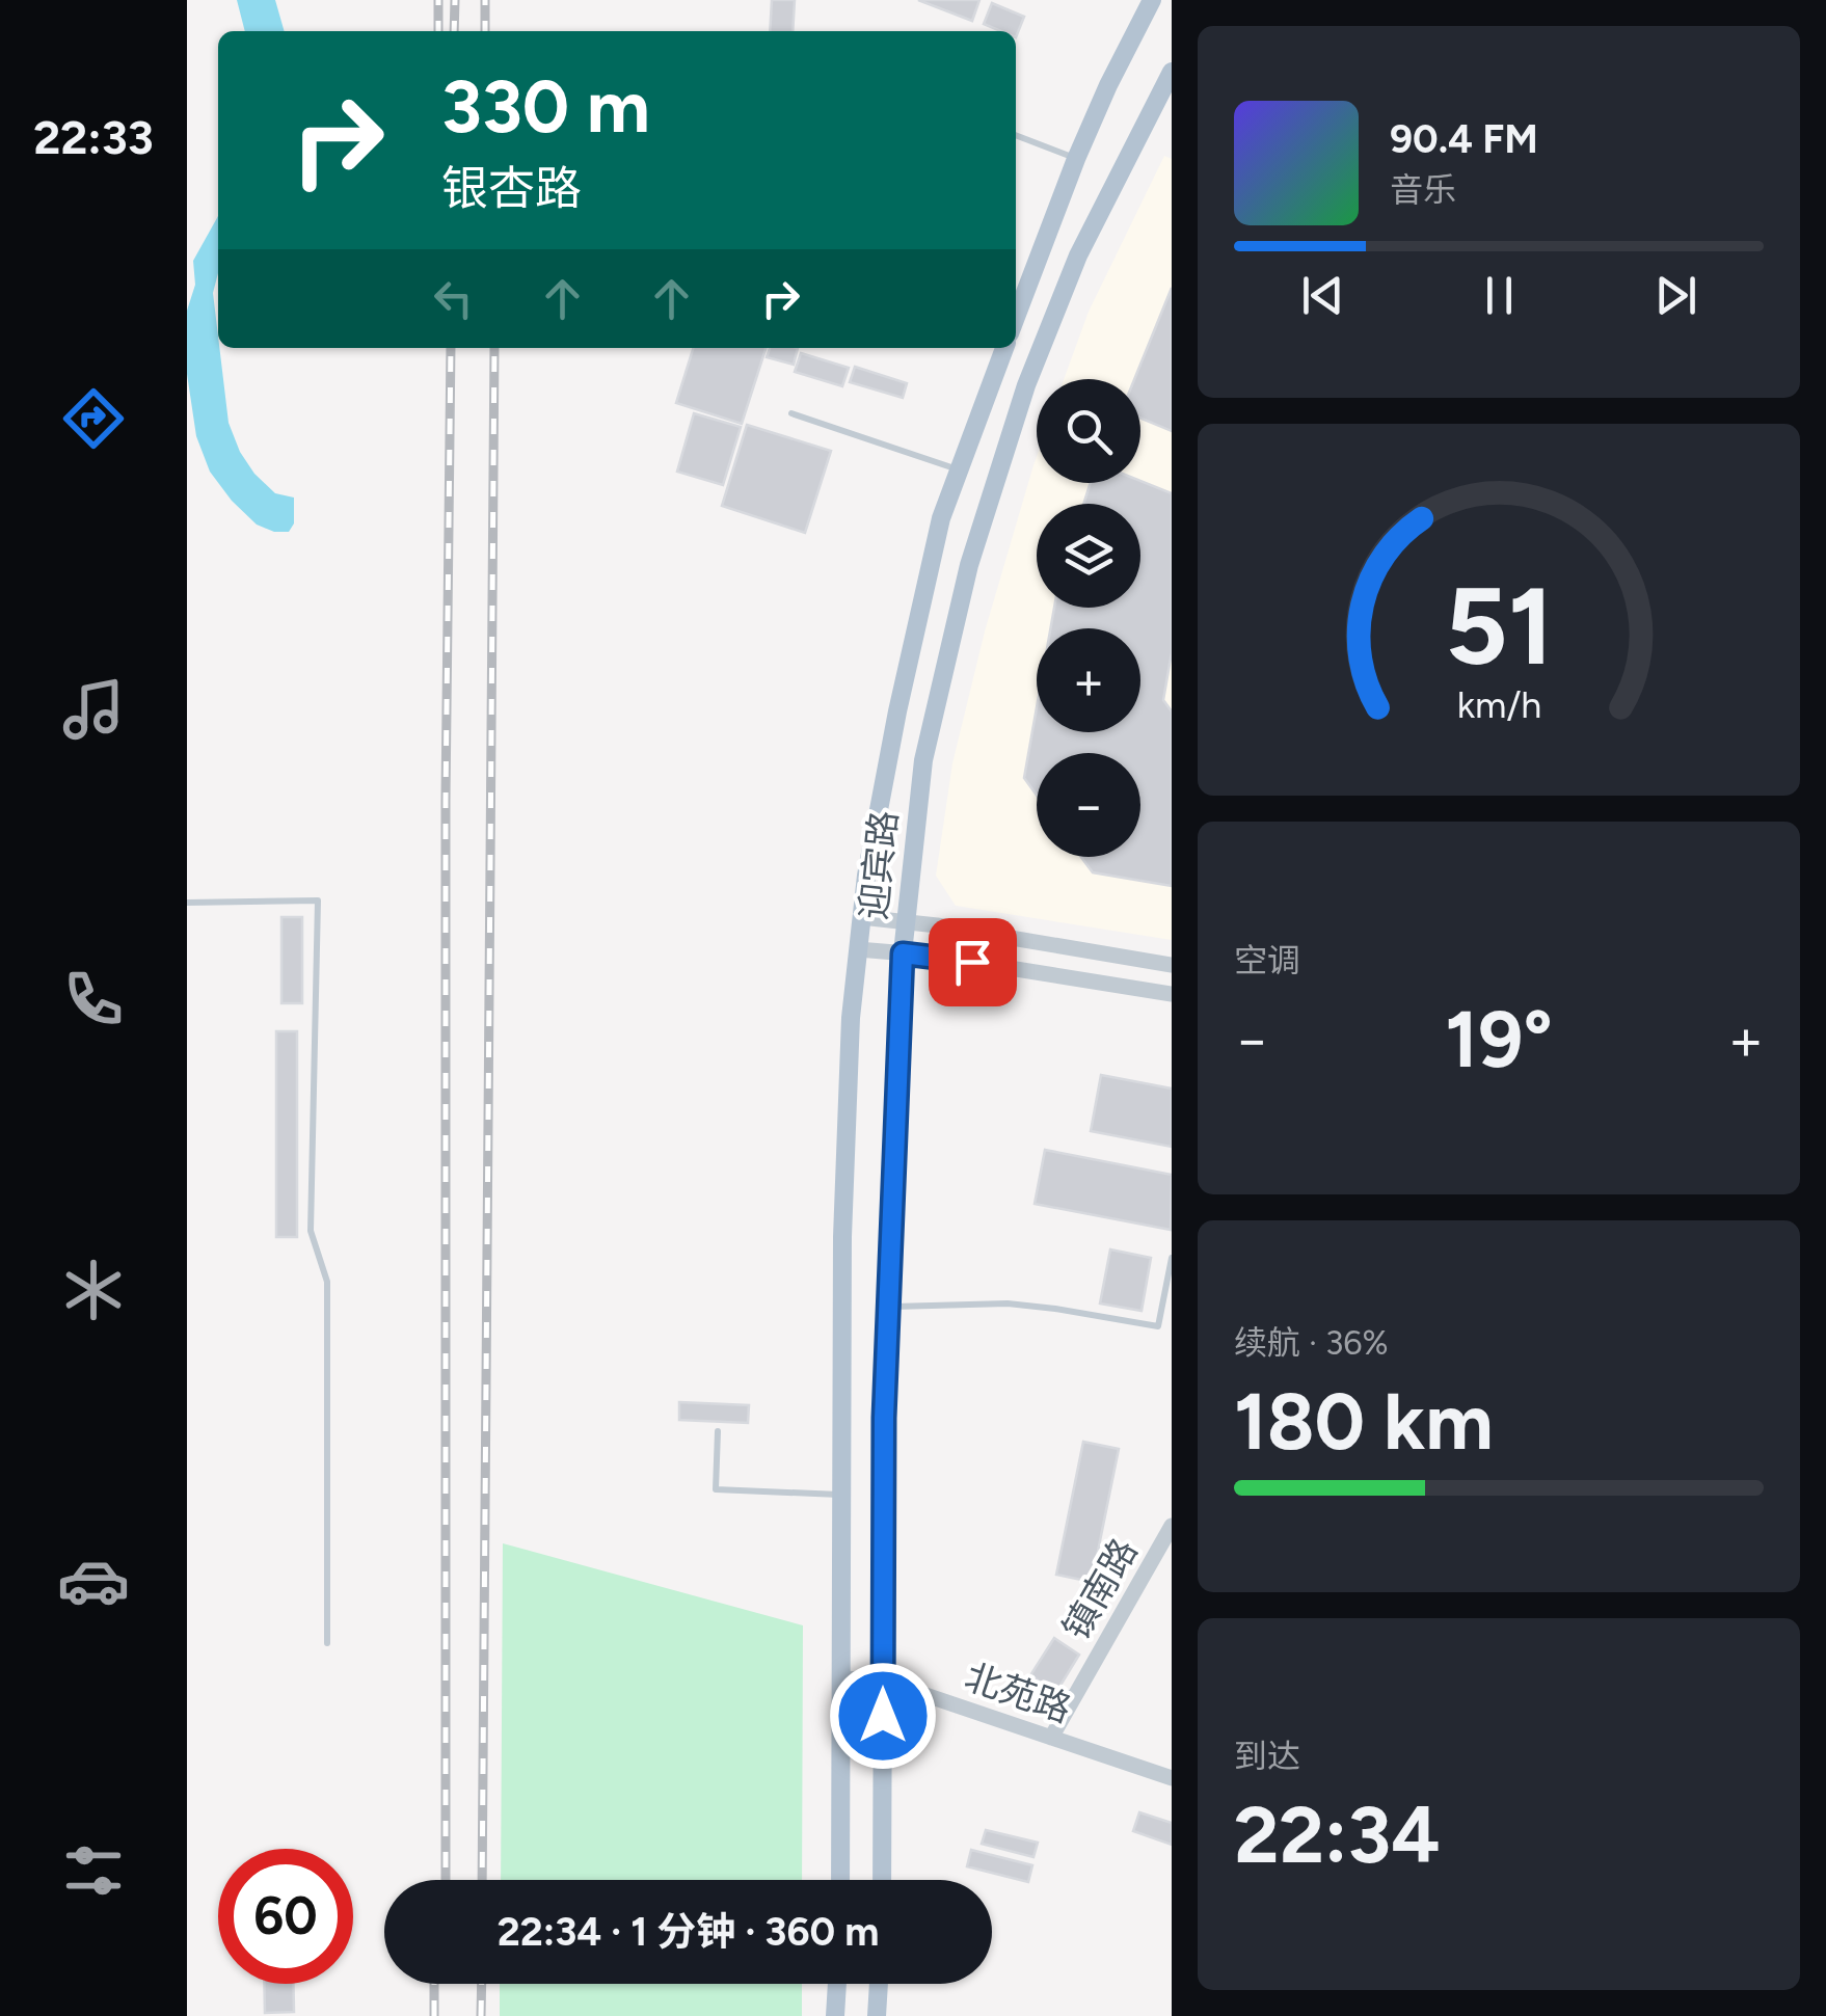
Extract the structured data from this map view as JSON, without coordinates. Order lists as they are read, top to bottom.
{
  "streets": {
    "main road": ["迎宾路"],
    "street": ["镇南路", "北苑路"]
  },
  "crossings": [
    ["迎宾路", "北苑路"],
    ["镇南路", "北苑路"]
  ],
  "page": {
    "tabs": "22:33",
    "turn": ["330 m", "银杏路"],
    "song": ["90.4 FM", "音乐"],
    "map_buttons": ["+", "−"],
    "tile": [
      "空调",
      ["续航 · 36%", "180 km"],
      ["到达", "22:34"]
    ],
    "heat": ["−", "19°", "+"],
    "limit": "60",
    "trip": "22:34 · 1 分钟 · 360 m",
    "gauge": ["51", "km/h"]
  }
}
